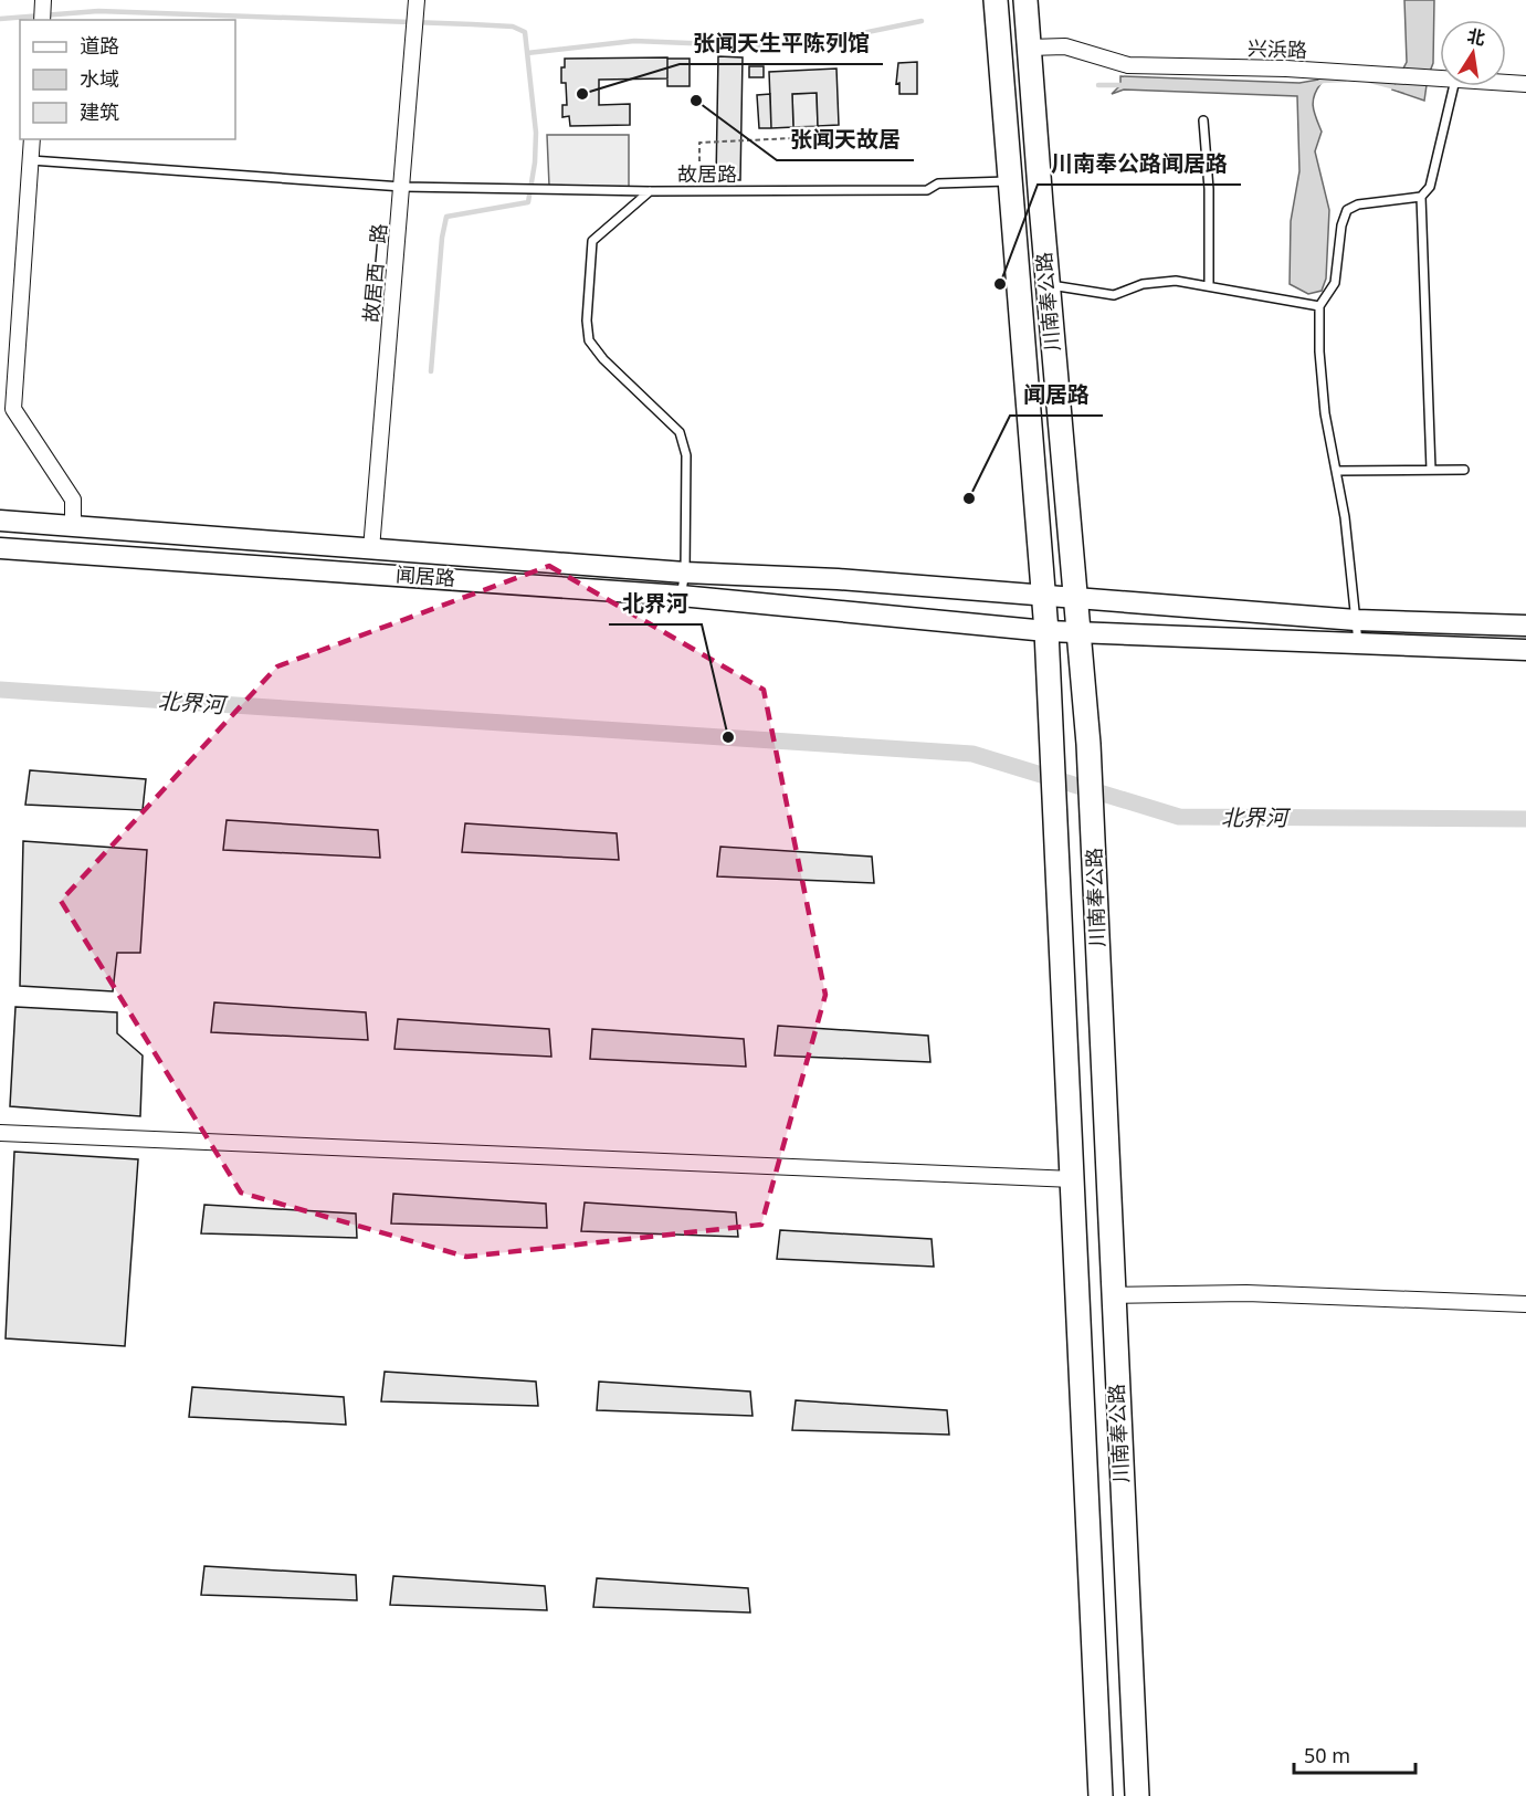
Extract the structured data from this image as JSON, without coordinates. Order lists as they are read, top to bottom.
{
  "streets": {
    "main road": ["川南奉公路", "闻居路"],
    "street": ["兴浜路", "故居西一路"],
    "lane": ["故居路"]
  },
  "crossings": [
    ["兴浜路", "川南奉公路"],
    ["故居路", "故居西一路"],
    ["故居路", "川南奉公路"],
    ["川南奉公路", "闻居路"]
  ],
  "water": ["北界河"],
  "places": [
    "张闻天生平陈列馆",
    "张闻天故居",
    "川南奉公路闻居路",
    "闻居路",
    "北界河"
  ],
  "legend": ["道路", "水域", "建筑"],
  "scale_bar": "50 m",
  "north": "top"
}
